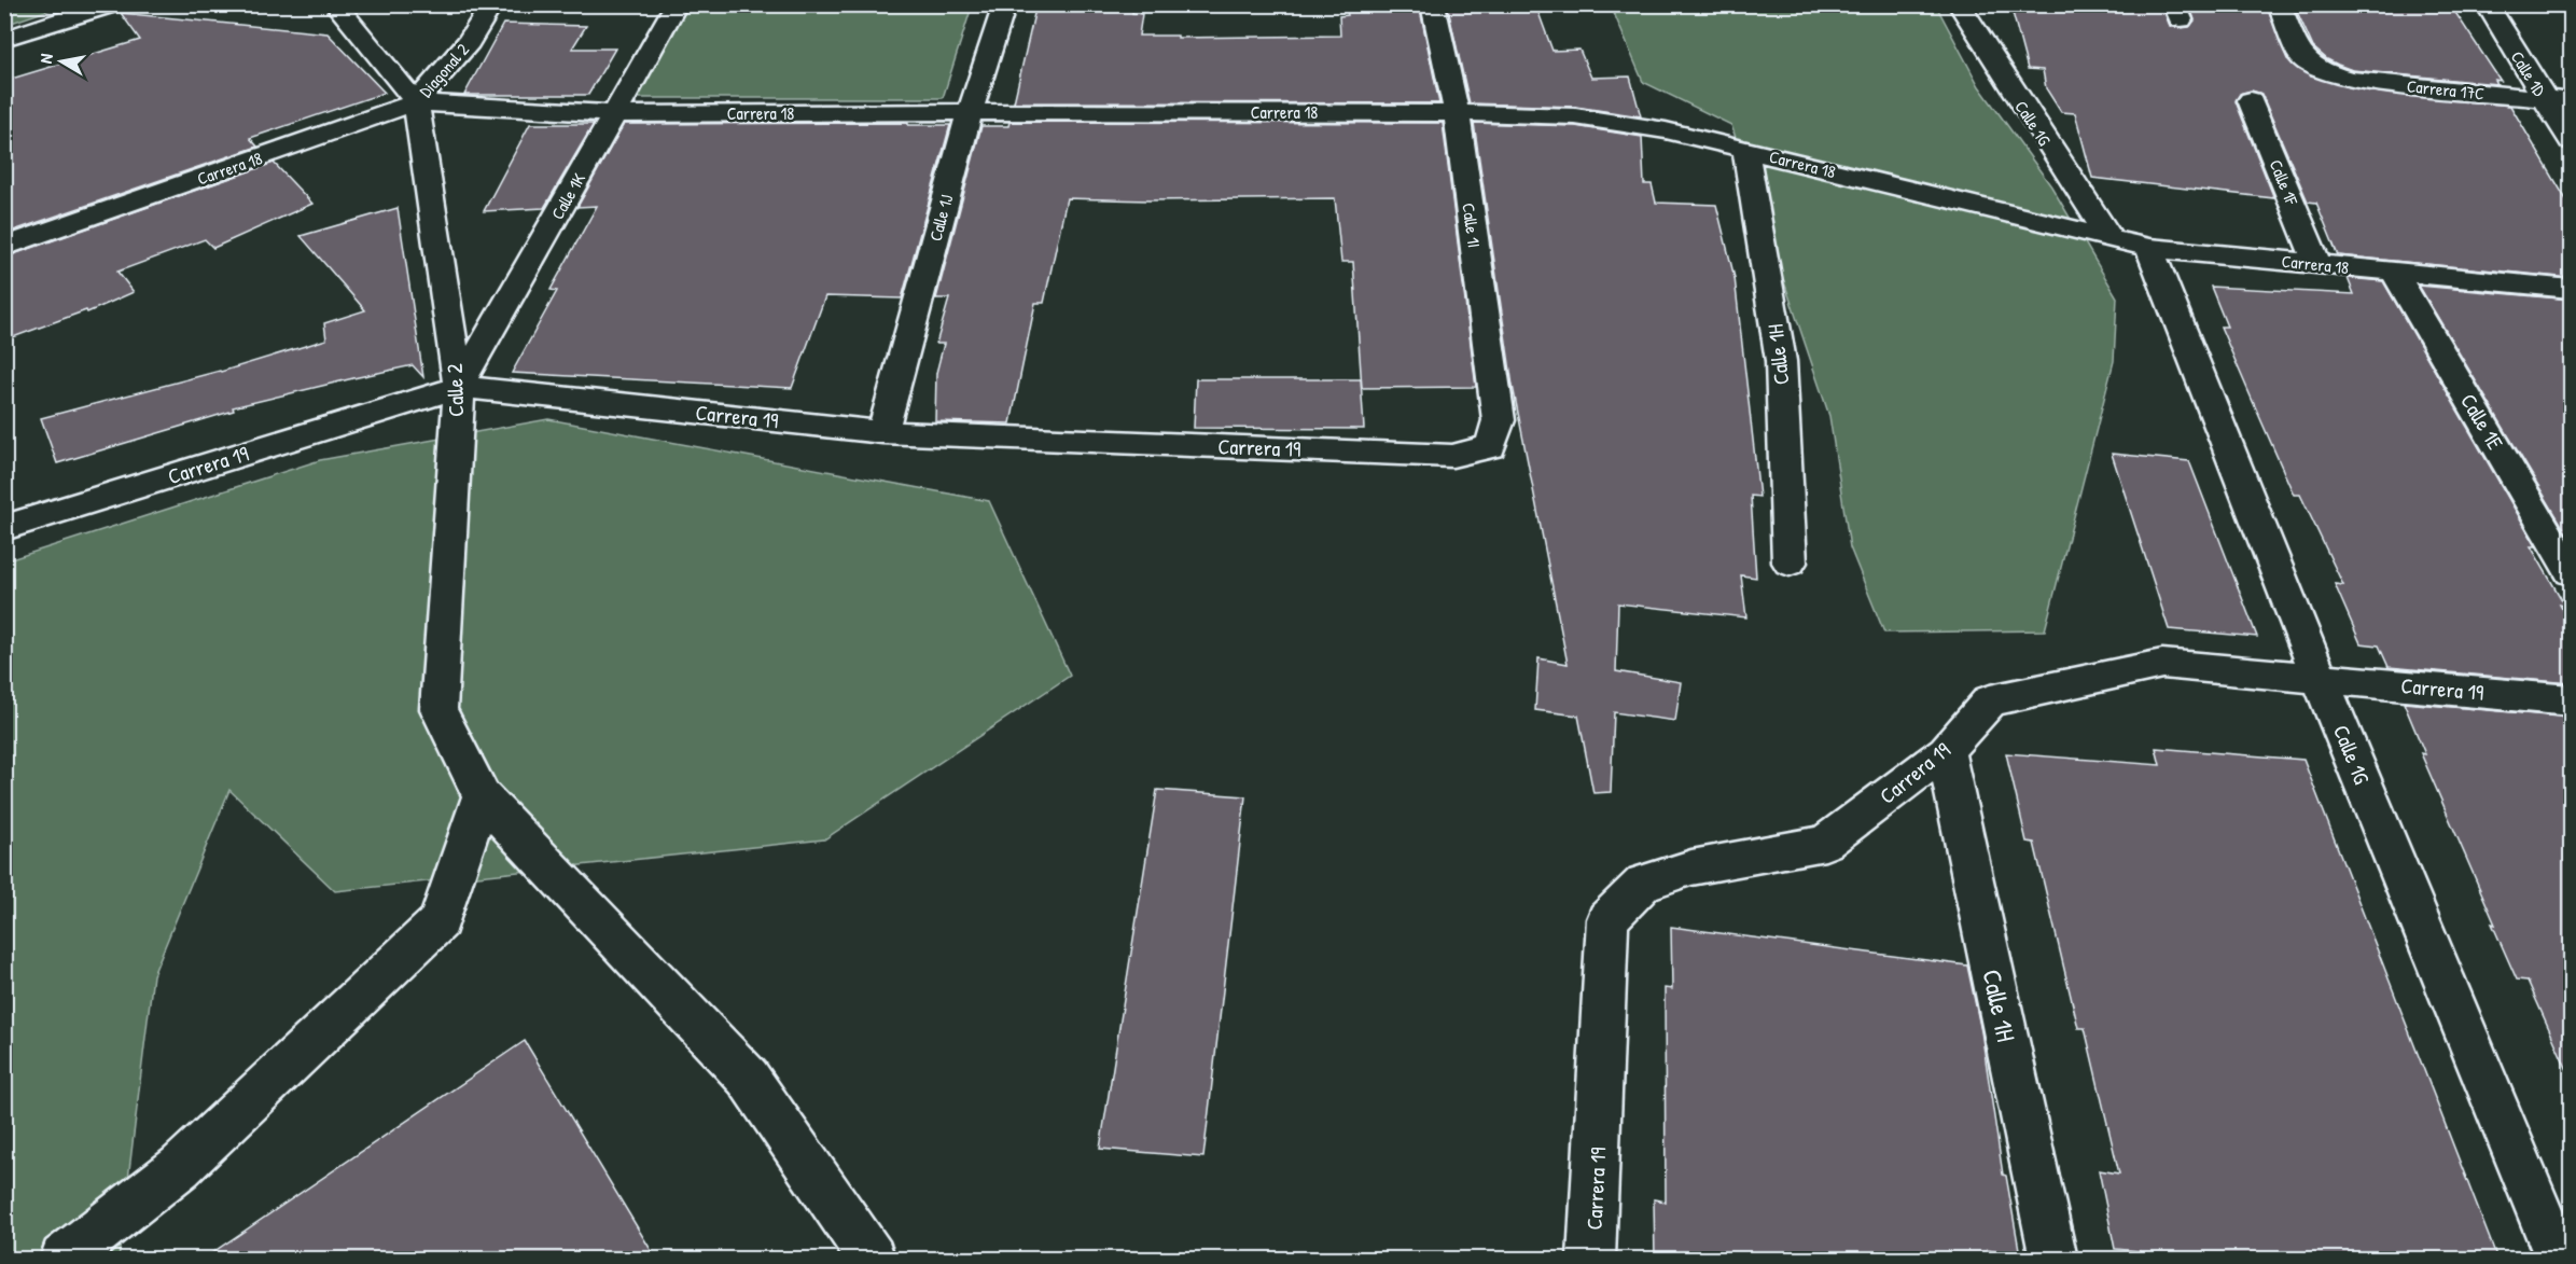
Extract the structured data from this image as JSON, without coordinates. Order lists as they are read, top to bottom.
{
  "streets": {
    "street": [
      "Diagonal 2",
      "Calle 1D",
      "Carrera 17C",
      "Carrera 18",
      "Calle 1G",
      "Calle 1F",
      "Calle 1K",
      "Calle 1J",
      "Calle 1I",
      "Calle 1H",
      "Calle 2",
      "Carrera 19",
      "Calle 1E"
    ]
  },
  "crossings": [
    ["Diagonal 2", "Carrera 18"],
    ["Diagonal 2", "Calle 2"],
    ["Calle 1D", "Carrera 17C"],
    ["Carrera 18", "Calle 1G"],
    ["Carrera 18", "Calle 1F"],
    ["Carrera 18", "Calle 1K"],
    ["Carrera 18", "Calle 1J"],
    ["Carrera 18", "Calle 1I"],
    ["Carrera 18", "Calle 1H"],
    ["Carrera 18", "Calle 2"],
    ["Carrera 18", "Calle 1E"],
    ["Calle 1G", "Carrera 19"],
    ["Calle 1K", "Calle 2"],
    ["Calle 1K", "Carrera 19"],
    ["Calle 1J", "Carrera 19"],
    ["Calle 1I", "Carrera 19"],
    ["Calle 1H", "Carrera 19"],
    ["Calle 2", "Carrera 19"]
  ],
  "north": "left"
}
